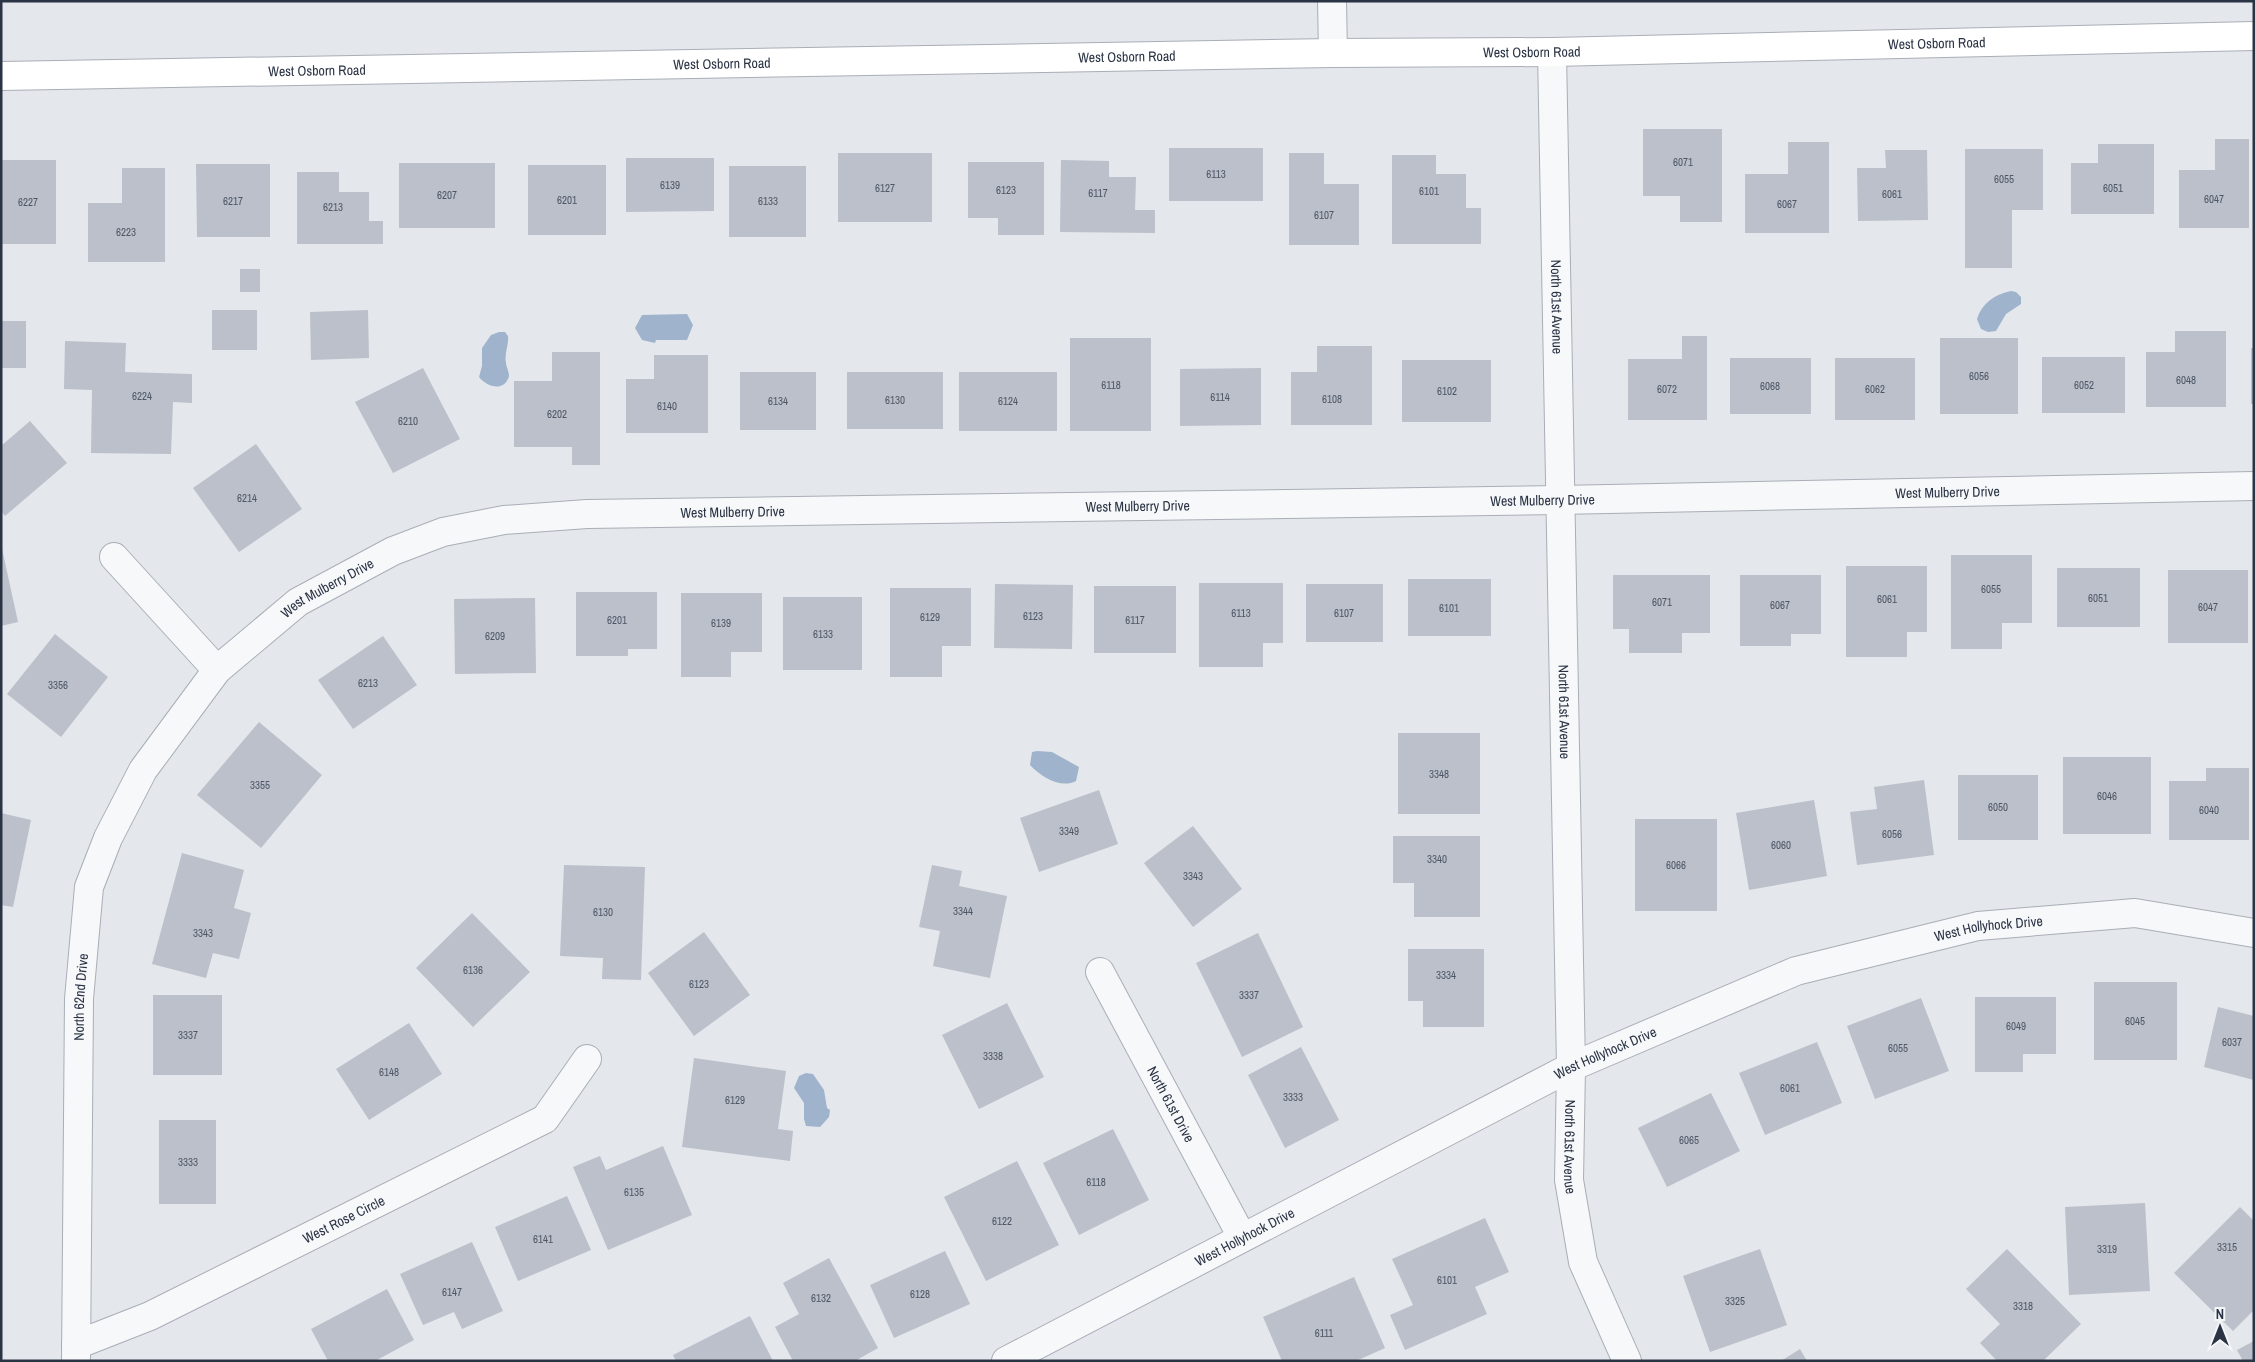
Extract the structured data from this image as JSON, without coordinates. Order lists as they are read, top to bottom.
{
  "streets": {
    "street": [
      "West Osborn Road",
      "North 61st Avenue",
      "West Mulberry Drive",
      "West Hollyhock Drive",
      "North 62nd Drive",
      "North 61st Drive",
      "West Rose Circle"
    ]
  },
  "crossings": [
    ["West Osborn Road", "North 61st Avenue"],
    ["North 61st Avenue", "West Mulberry Drive"],
    ["North 61st Avenue", "West Hollyhock Drive"],
    ["West Mulberry Drive", "North 62nd Drive"],
    ["West Hollyhock Drive", "North 61st Drive"],
    ["North 62nd Drive", "West Rose Circle"]
  ],
  "house_numbers": [
    "6071",
    "6113",
    "6055",
    "6139",
    "6127",
    "6051",
    "6123",
    "6101",
    "6117",
    "6061",
    "6207",
    "6047",
    "6201",
    "6217",
    "6133",
    "6227",
    "6067",
    "6213",
    "6107",
    "6223",
    "6056",
    "6048",
    "6118",
    "6052",
    "6068",
    "6072",
    "6062",
    "6102",
    "6224",
    "6114",
    "6108",
    "6130",
    "6134",
    "6124",
    "6140",
    "6202",
    "6210",
    "6214",
    "6055",
    "6051",
    "6061",
    "6071",
    "6067",
    "6047",
    "6101",
    "6113",
    "6107",
    "6123",
    "6129",
    "6201",
    "6117",
    "6139",
    "6133",
    "6209",
    "6213",
    "3356",
    "3348",
    "3355",
    "6046",
    "6050",
    "6040",
    "3349",
    "6056",
    "6060",
    "3340",
    "6066",
    "3343",
    "3344",
    "6130",
    "3343",
    "6136",
    "3334",
    "6123",
    "3337",
    "6045",
    "6049",
    "3337",
    "6037",
    "6055",
    "3338",
    "6148",
    "6061",
    "3333",
    "6129",
    "6065",
    "3333",
    "6118",
    "6135",
    "6122",
    "6141",
    "3315",
    "3319",
    "6101",
    "6147",
    "6128",
    "6132",
    "3325",
    "3318",
    "6111"
  ],
  "north": "top"
}
